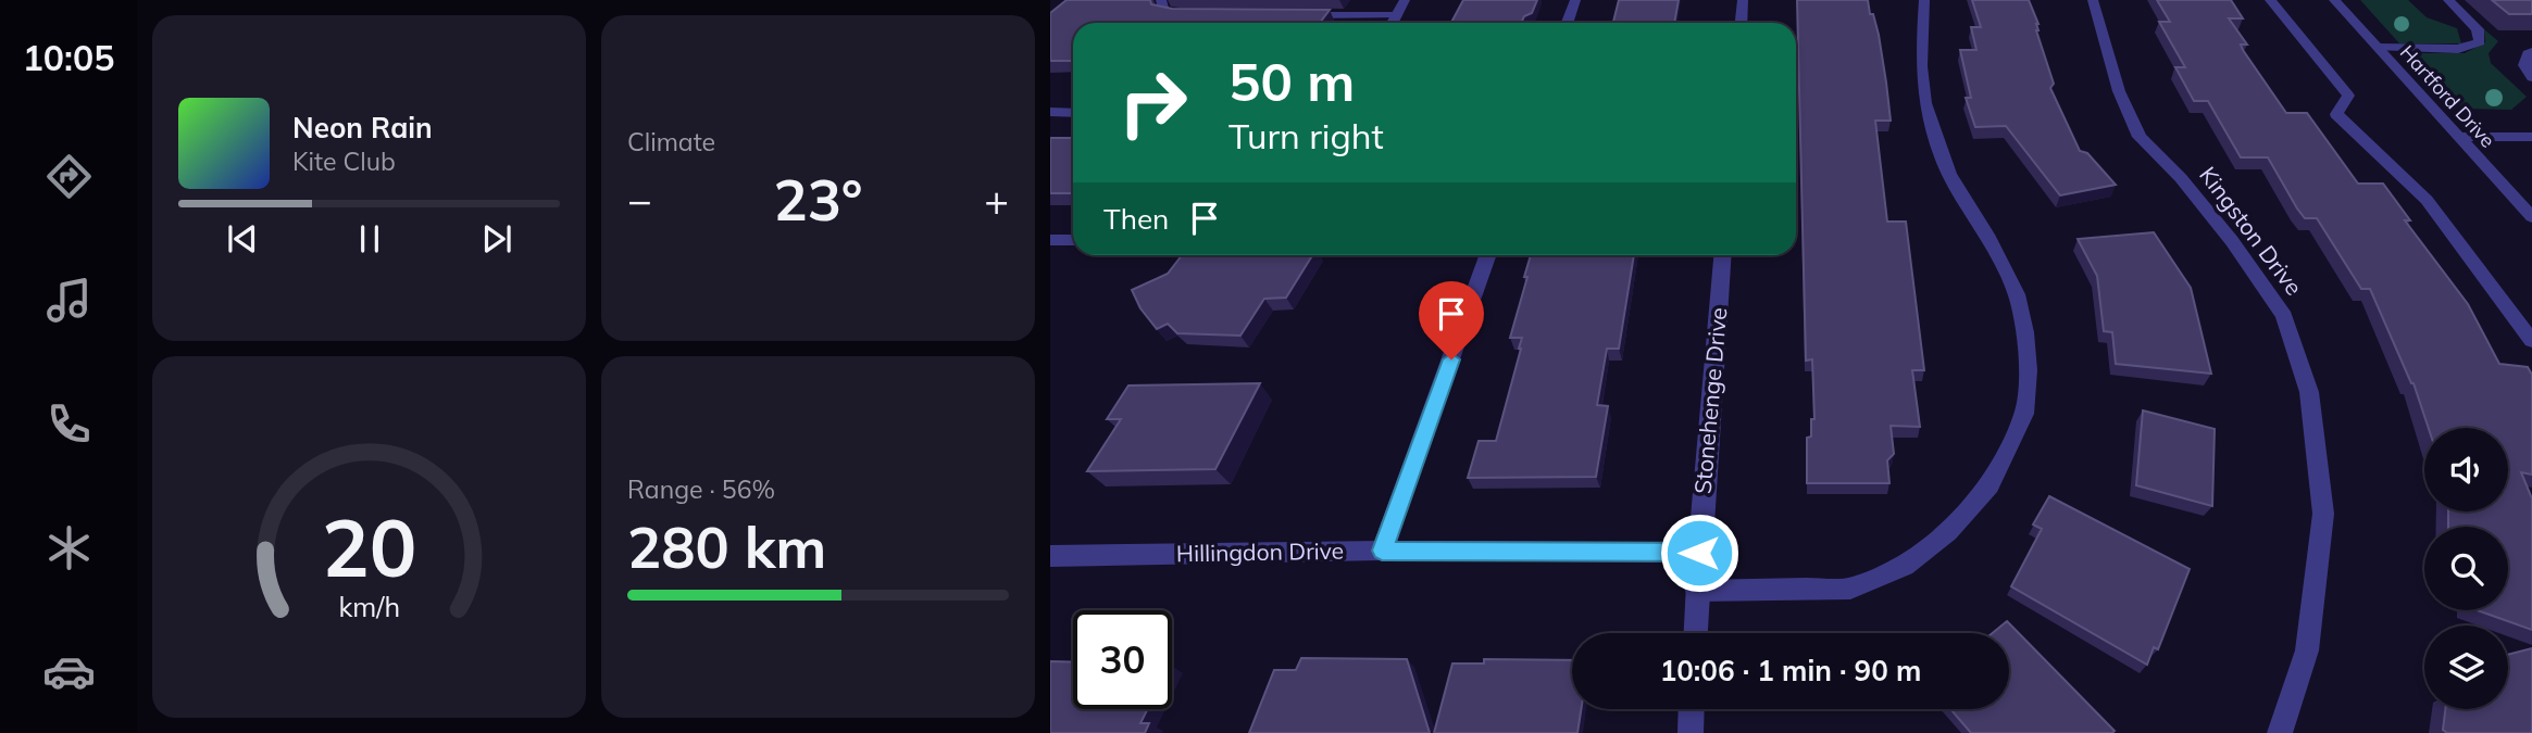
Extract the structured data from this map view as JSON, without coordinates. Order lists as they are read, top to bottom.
{
  "streets": {
    "street": [
      "Hartford Drive",
      "Kingston Drive",
      "Stonehenge Drive",
      "Hillingdon Drive"
    ]
  },
  "crossings": [
    ["Stonehenge Drive", "Hillingdon Drive"]
  ],
  "page": {
    "tabs": "10:05",
    "tile": [
      "Climate",
      ["Range · 56%", "280 km"]
    ],
    "turn": ["50 m", "Turn right"],
    "song": ["Neon Rain", "Kite Club"],
    "heat": ["−", "23°", "+"],
    "then": "Then",
    "limit": "30",
    "trip": "10:06 · 1 min · 90 m",
    "gauge": ["20", "km/h"]
  }
}
